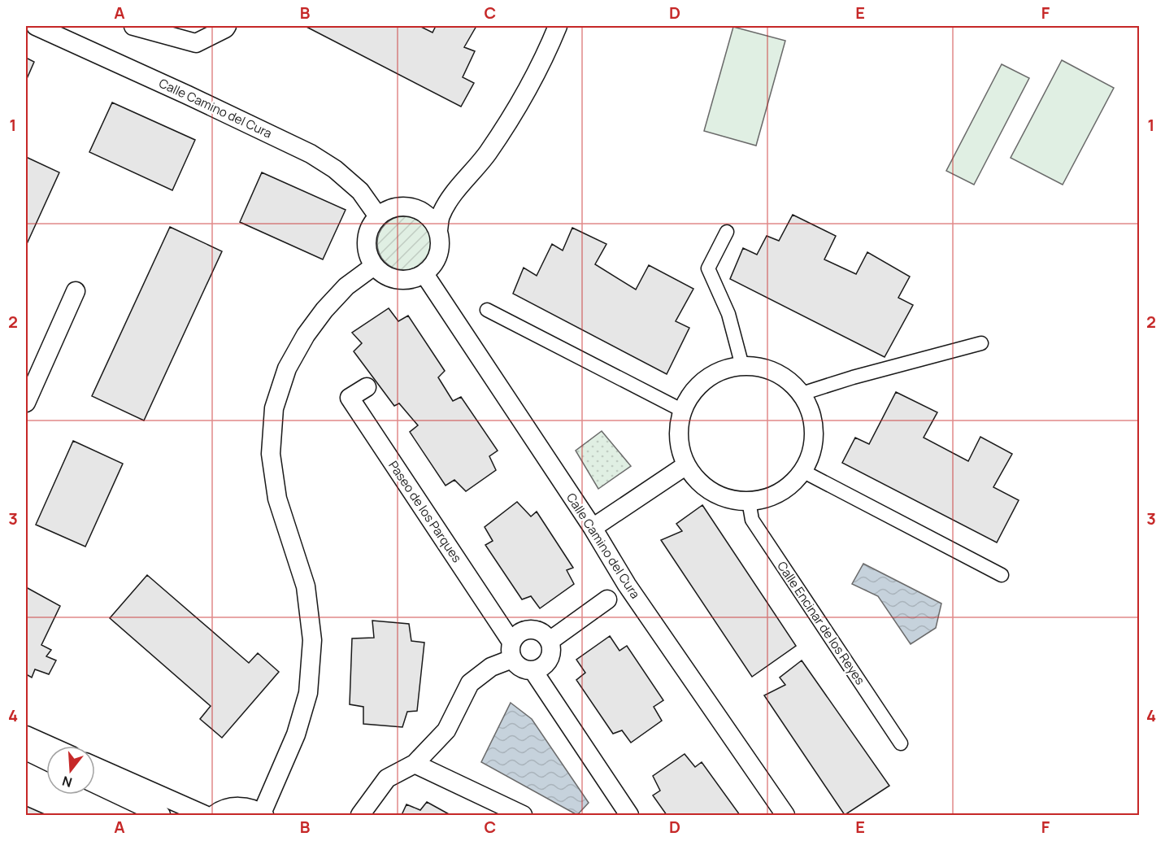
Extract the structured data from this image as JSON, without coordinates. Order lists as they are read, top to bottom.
{
  "streets": {
    "street": ["Calle Camino del Cura", "Paseo de los Parques", "Calle Encinar de los Reyes"]
  },
  "north": "bottom",
  "grid": {
    "columns": [
      "A",
      "B",
      "C",
      "D",
      "E",
      "F"
    ],
    "rows": [
      "1",
      "2",
      "3",
      "4"
    ]
  }
}
